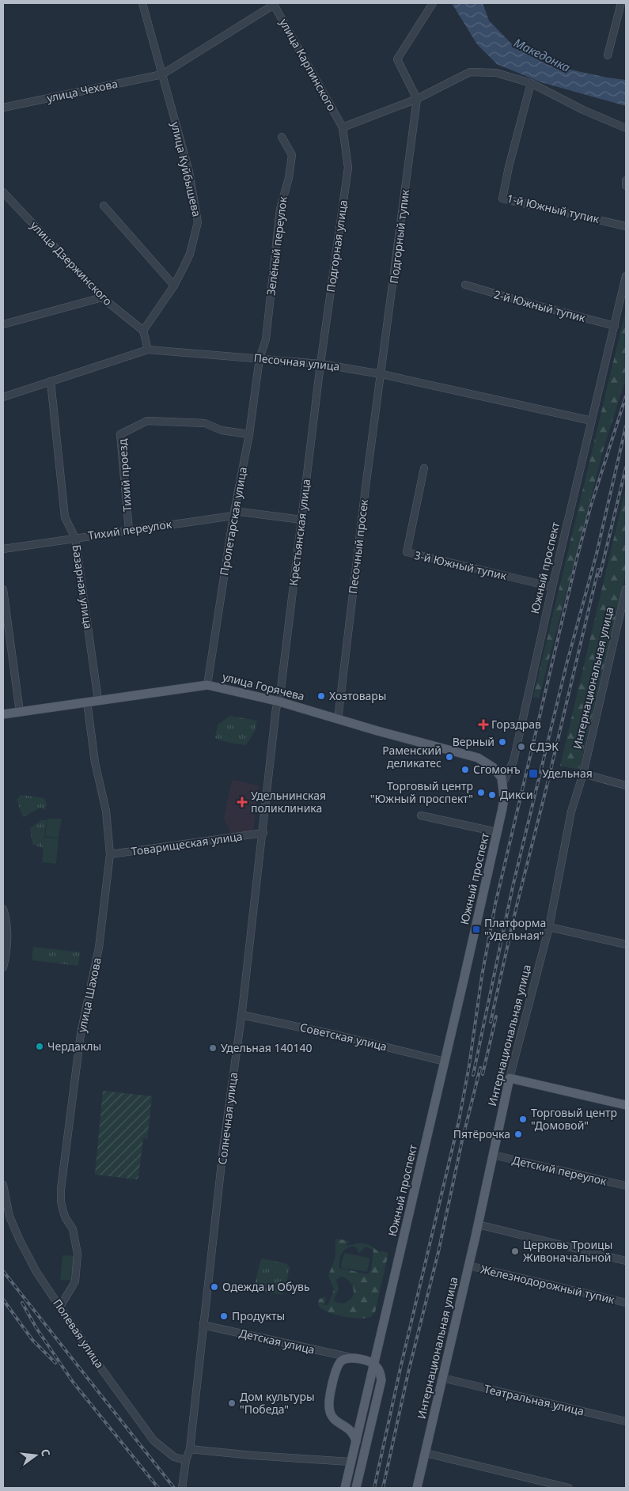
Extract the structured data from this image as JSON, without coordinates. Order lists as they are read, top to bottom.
{
  "streets": {
    "main road": ["Южный проспект", "Интернациональная улица", "улица Горячева"],
    "street": [
      "улица Карпинского",
      "улица Чехова",
      "улица Куйбышева",
      "1-й Южный тупик",
      "Подгорный тупик",
      "Зелёный переулок",
      "Подгорная улица",
      "улица Дзержинского",
      "2-й Южный тупик",
      "Песочная улица",
      "Тихий проезд",
      "Пролетарская улица",
      "Тихий переулок",
      "Крестьянская улица",
      "Песочный просек",
      "3-й Южный тупик",
      "Базарная улица",
      "Товарищеская улица",
      "улица Шахова",
      "Советская улица",
      "Солнечная улица",
      "Детский переулок",
      "Железнодорожный тупик",
      "Полевая улица",
      "Детская улица",
      "Театральная улица"
    ]
  },
  "crossings": [
    ["улица Карпинского", "Подгорная улица"],
    ["улица Чехова", "улица Куйбышева"],
    ["улица Куйбышева", "улица Дзержинского"],
    ["Подгорный тупик", "Песочная улица"],
    ["Подгорный тупик", "Песочный просек"],
    ["Зелёный переулок", "Песочная улица"],
    ["Зелёный переулок", "Пролетарская улица"],
    ["Подгорная улица", "Песочная улица"],
    ["Подгорная улица", "Крестьянская улица"],
    ["2-й Южный тупик", "Южный проспект"],
    ["Песочная улица", "Пролетарская улица"],
    ["Песочная улица", "Крестьянская улица"],
    ["Песочная улица", "Песочный просек"],
    ["Песочная улица", "Южный проспект"],
    ["Песочная улица", "Базарная улица"],
    ["Тихий проезд", "Пролетарская улица"],
    ["Тихий проезд", "Тихий переулок"],
    ["Пролетарская улица", "Тихий переулок"],
    ["Пролетарская улица", "улица Горячева"],
    ["Тихий переулок", "Крестьянская улица"],
    ["Тихий переулок", "Базарная улица"],
    ["Крестьянская улица", "улица Горячева"],
    ["Крестьянская улица", "Солнечная улица"],
    ["Песочный просек", "улица Горячева"],
    ["3-й Южный тупик", "Южный проспект"],
    ["Южный проспект", "улица Горячева"],
    ["Южный проспект", "Советская улица"],
    ["Базарная улица", "улица Горячева"],
    ["Интернациональная улица", "Детский переулок"],
    ["Интернациональная улица", "Железнодорожный тупик"],
    ["Интернациональная улица", "Театральная улица"],
    ["улица Горячева", "улица Шахова"],
    ["улица Горячева", "Солнечная улица"],
    ["Товарищеская улица", "улица Шахова"],
    ["Товарищеская улица", "Солнечная улица"],
    ["улица Шахова", "Полевая улица"],
    ["Советская улица", "Солнечная улица"],
    ["Солнечная улица", "Полевая улица"],
    ["Солнечная улица", "Детская улица"]
  ],
  "water": ["Македонка"],
  "places": {
    "other": [
      "Хозтовары",
      "Верный",
      "СДЭК",
      "Раменский деликатес",
      "Сгомонъ",
      "Торговый центр \"Южный проспект\"",
      "Дикси",
      "Чердаклы",
      "Удельная 140140",
      "Торговый центр \"Домовой\"",
      "Пятёрочка",
      "Церковь Троицы Живоначальной",
      "Одежда и Обувь",
      "Продукты",
      "Дом культуры \"Победа\""
    ],
    "health": ["Горздрав", "Удельнинская поликлиника"],
    "transit": ["Удельная", "Платформа \"Удельная\""]
  },
  "north": "right"
}
